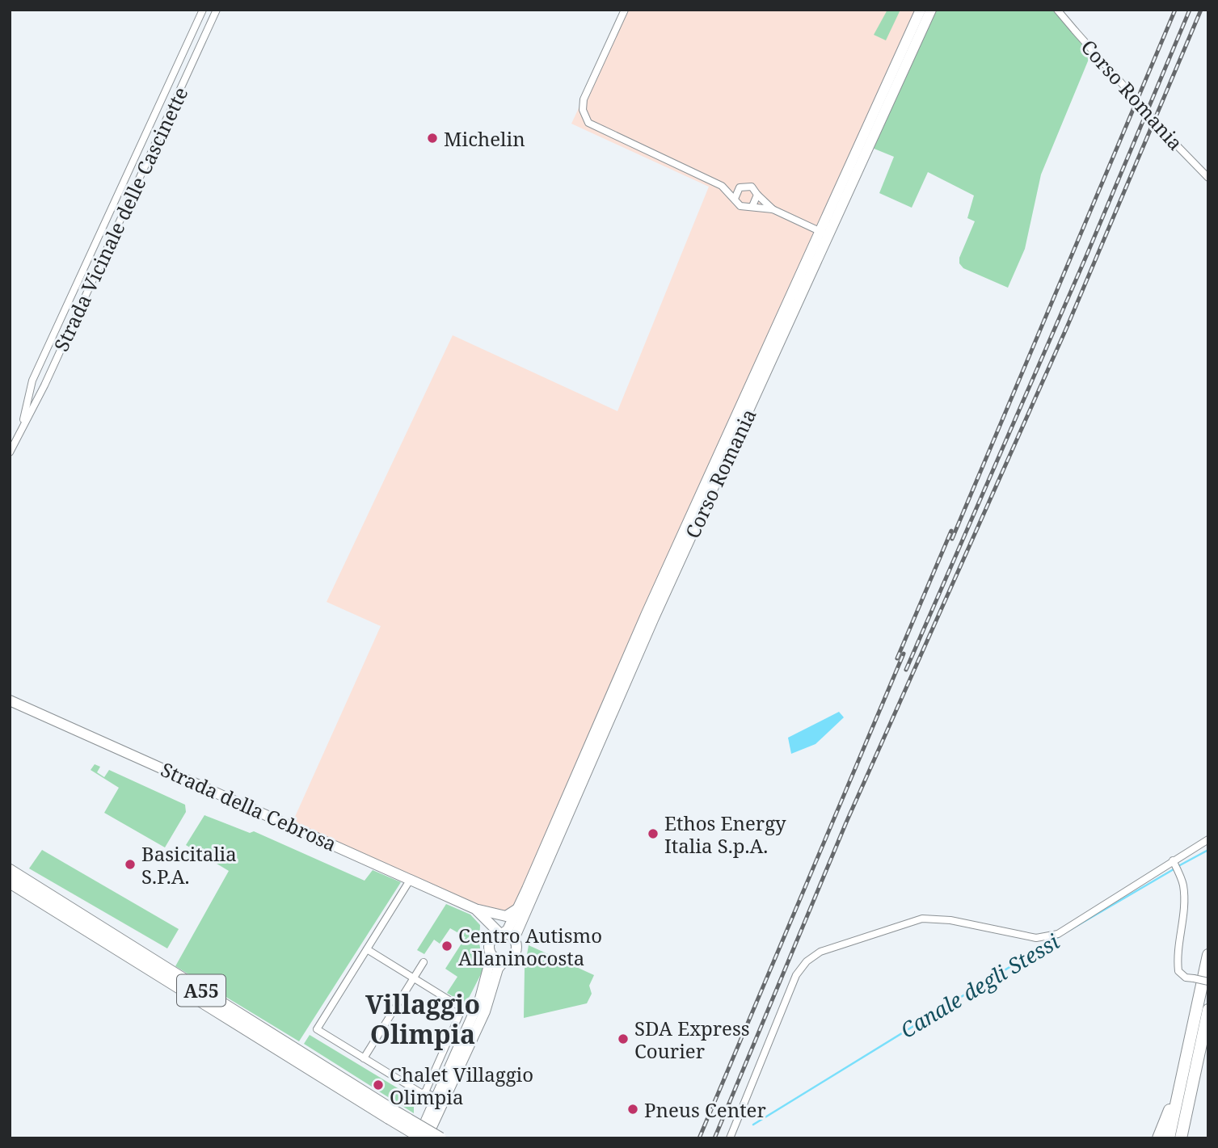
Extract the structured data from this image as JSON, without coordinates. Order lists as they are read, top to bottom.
{
  "streets": {
    "highway": ["A55"],
    "main road": ["Corso Romania", "Strada della Cebrosa"],
    "street": ["Strada Vicinale delle Cascinette"]
  },
  "crossings": [
    ["Corso Romania", "Strada della Cebrosa"]
  ],
  "districts": ["Villaggio Olimpia"],
  "water": ["Canale degli Stessi"],
  "places": [
    "Michelin",
    "Ethos Energy Italia S.p.A.",
    "Basicitalia S.P.A.",
    "Centro Autismo Allaninocosta",
    "SDA Express Courier",
    "Chalet Villaggio Olimpia",
    "Pneus Center"
  ]
}
